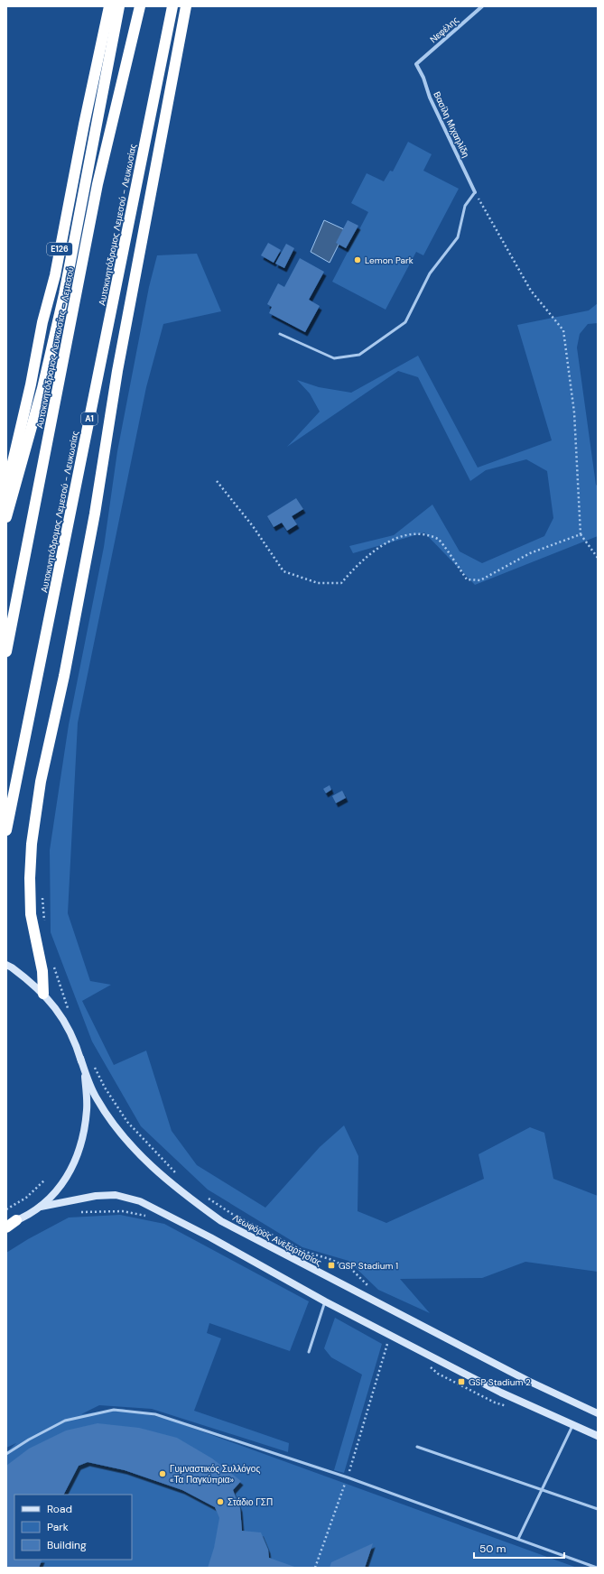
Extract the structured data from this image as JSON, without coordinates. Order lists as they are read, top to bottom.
{
  "streets": {
    "highway": [
      "Αυτοκινητόδρομος Λεμεσού - Λευκωσίας",
      "E126",
      "Αυτοκινητόδρομος Λευκωσίας - Λεμεσού",
      "A1"
    ],
    "main road": ["Λεωφόρος Ανεξαρτησίας"],
    "street": ["Νεφέλης", "Βασίλη Μιχαηλίδη"]
  },
  "crossings": [
    ["Νεφέλης", "Βασίλη Μιχαηλίδη"]
  ],
  "places": {
    "other": ["Lemon Park", "Γυμναστικός Συλλόγος «Τα Παγκύπρια»", "Στάδιο ΓΣΠ"],
    "transit": ["GSP Stadium 1", "GSP Stadium 2"]
  },
  "legend": ["Road", "Park", "Building"],
  "scale_bar": "50 m"
}
